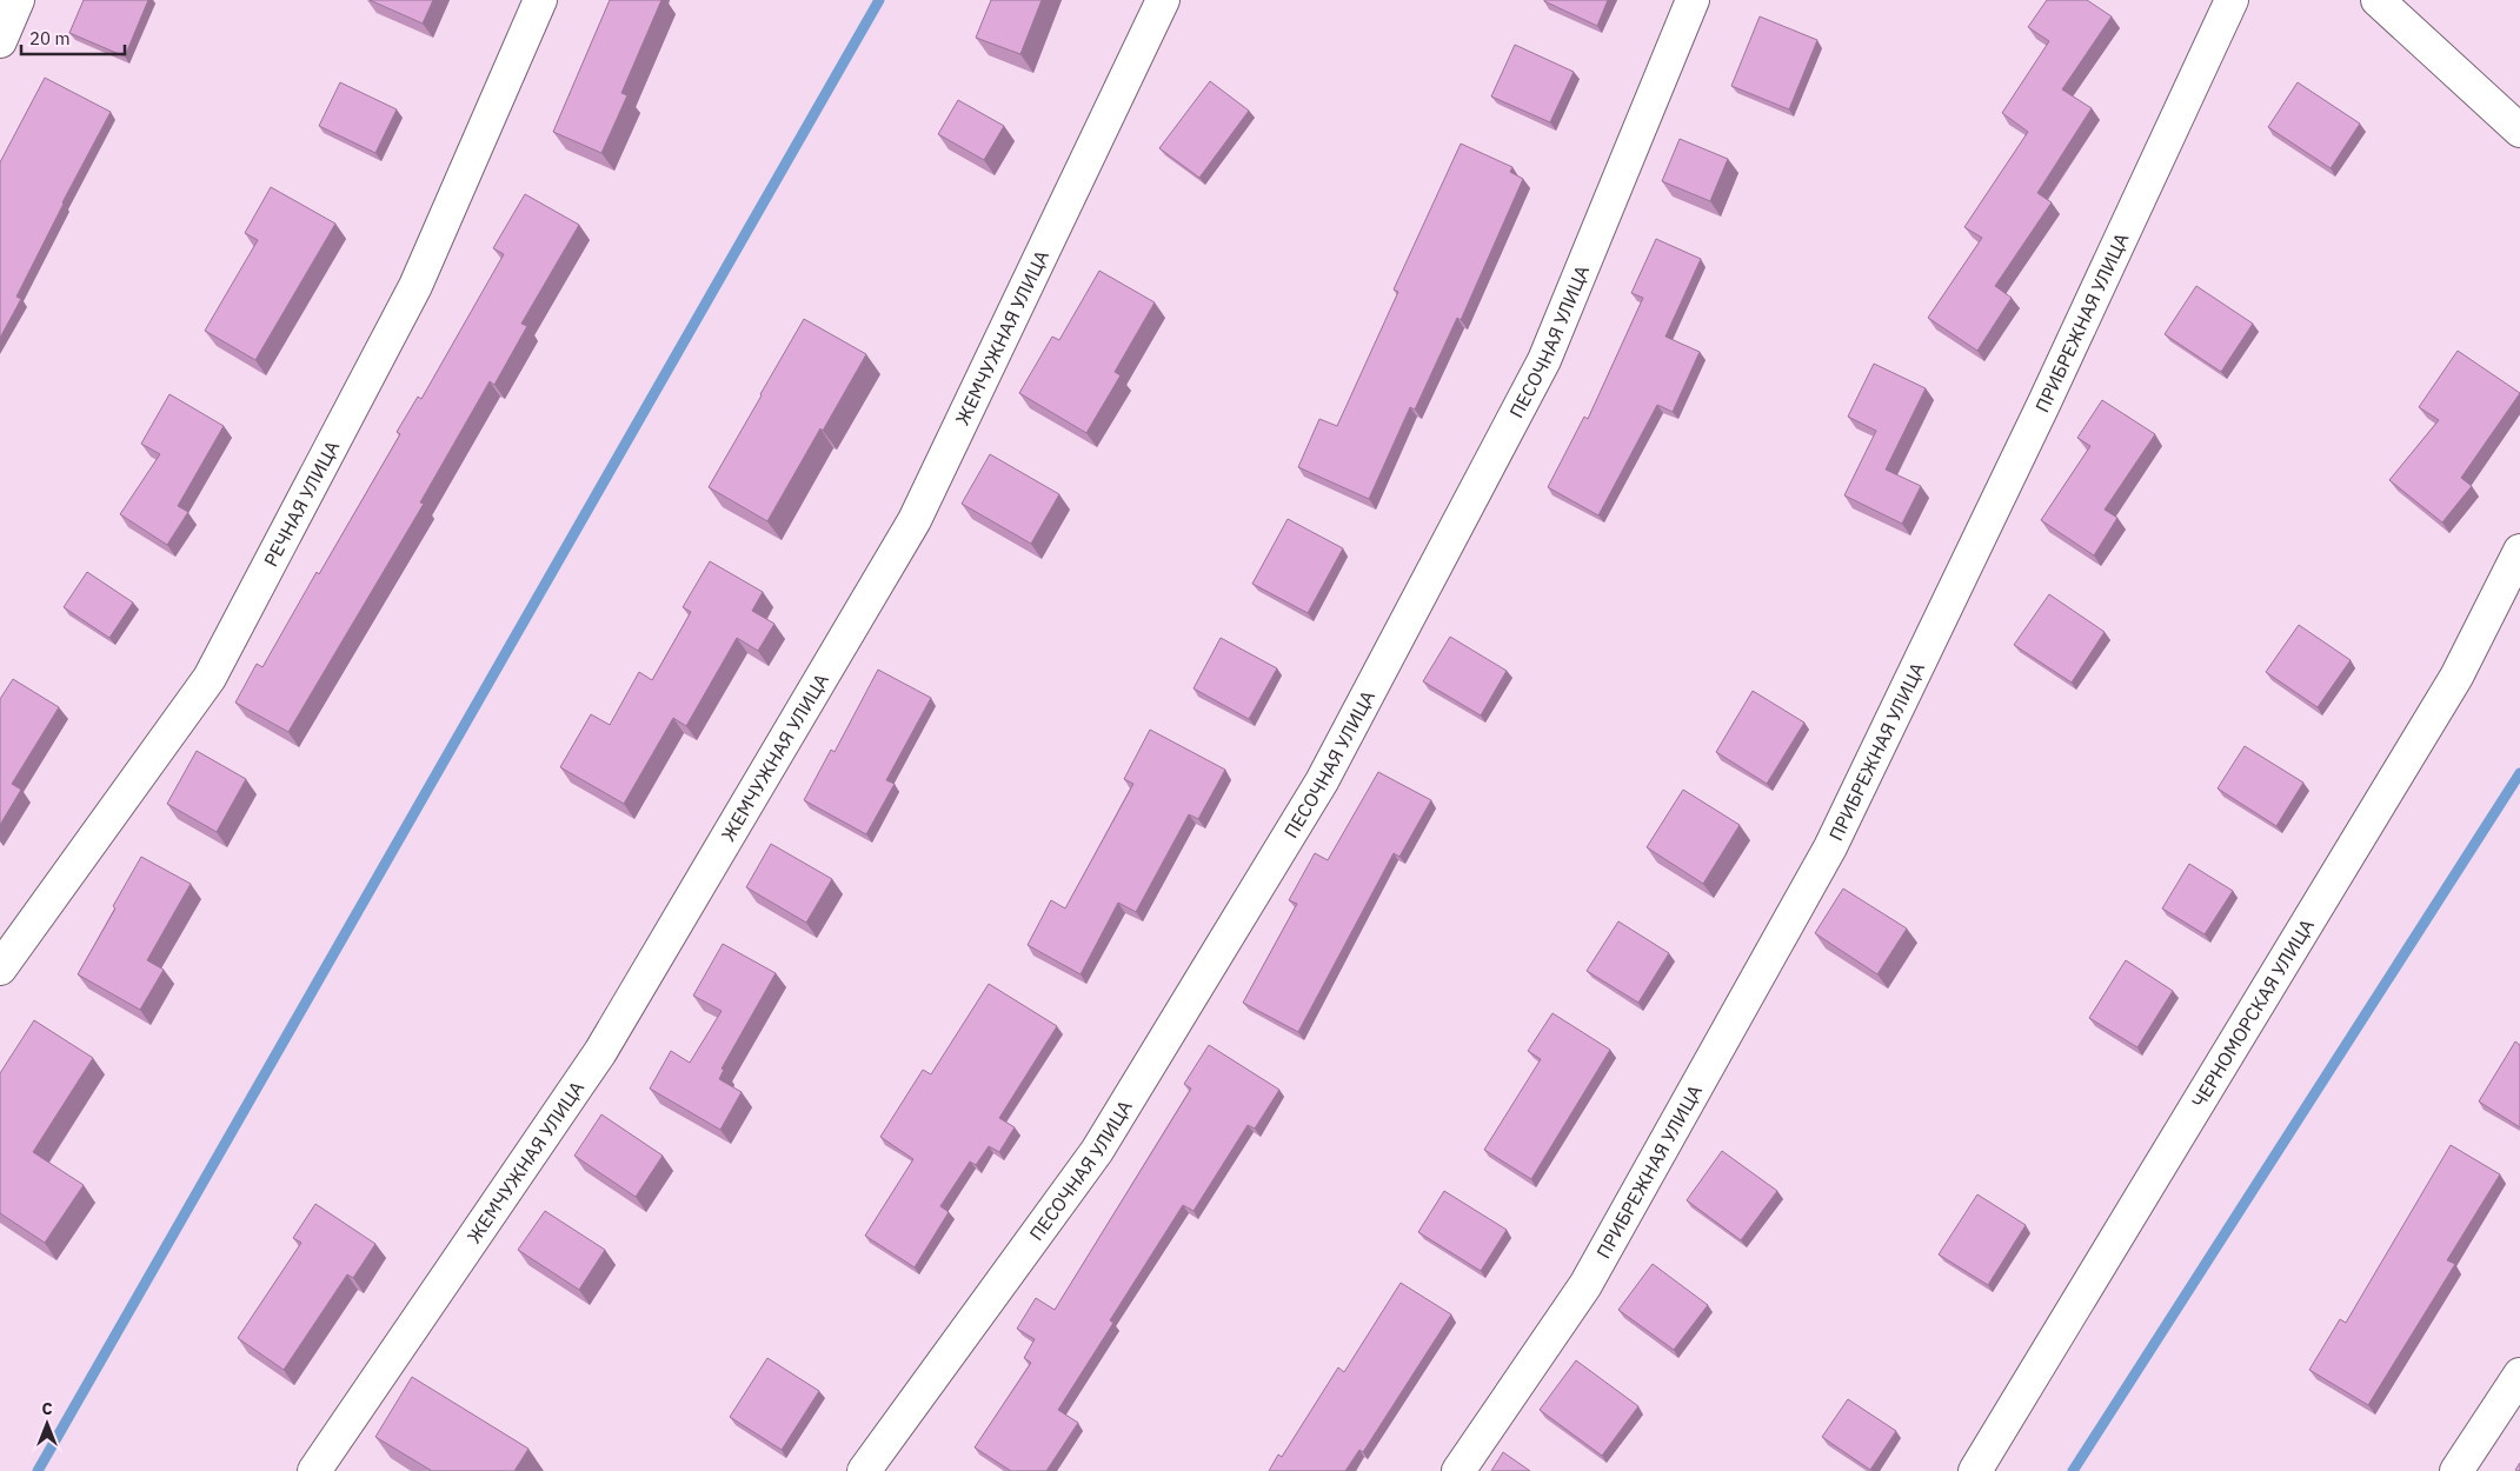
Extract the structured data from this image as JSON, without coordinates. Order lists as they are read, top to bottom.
{
  "streets": {
    "street": [
      "ПРИБРЕЖНАЯ УЛИЦА",
      "ЖЕМЧУЖНАЯ УЛИЦА",
      "ПЕСОЧНАЯ УЛИЦА",
      "РЕЧНАЯ УЛИЦА",
      "ЧЕРНОМОРСКАЯ УЛИЦА"
    ]
  },
  "scale_bar": "20 m",
  "north": "top"
}
